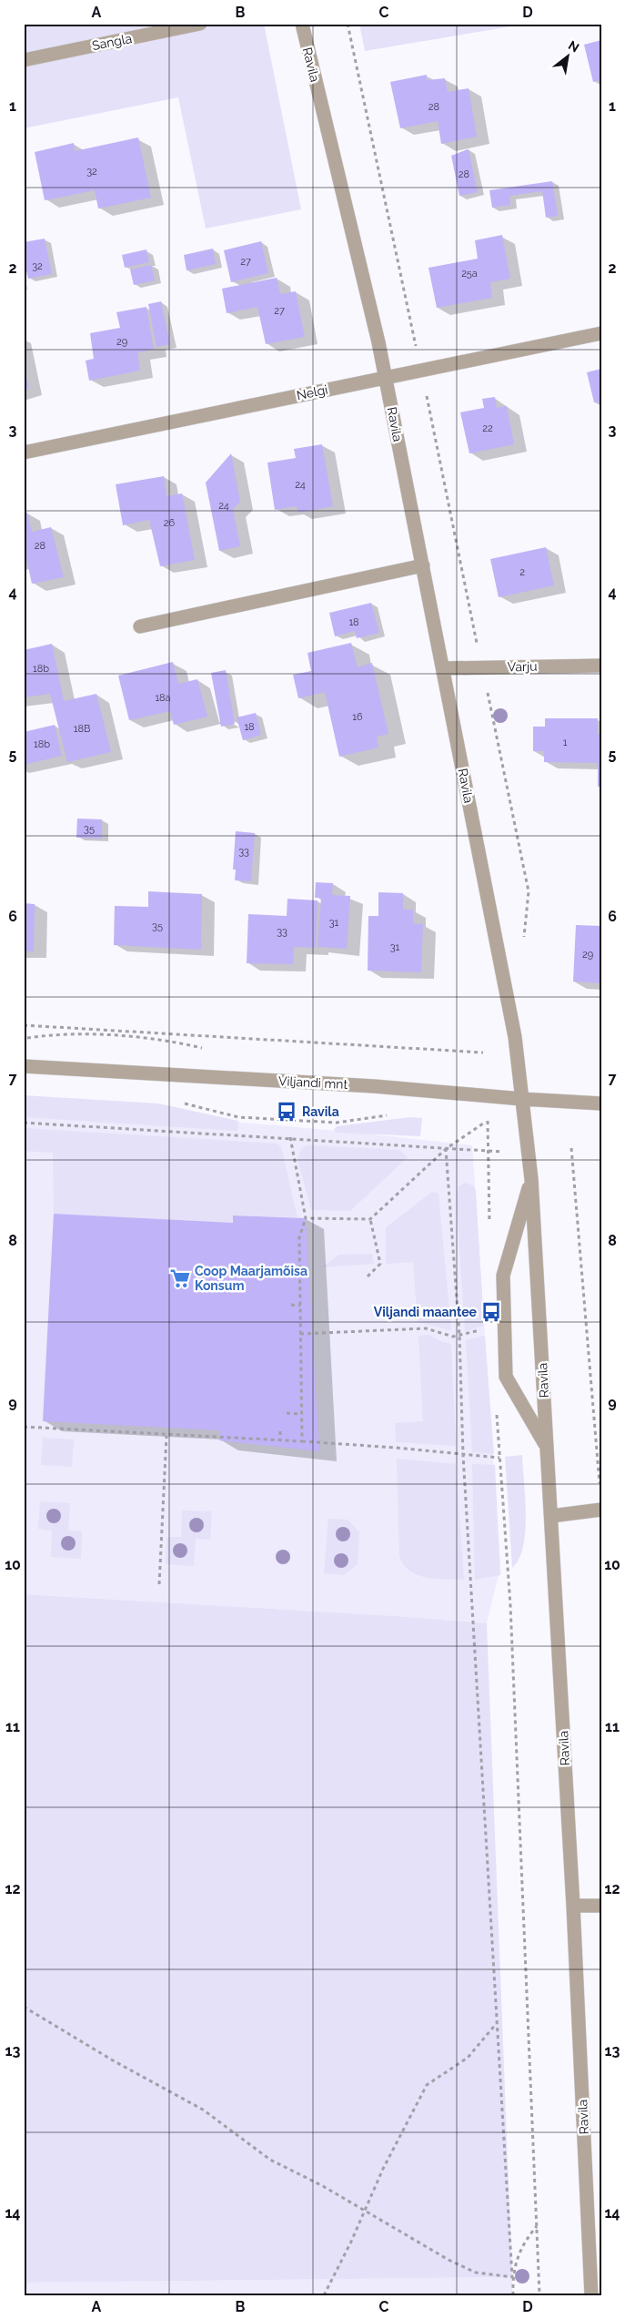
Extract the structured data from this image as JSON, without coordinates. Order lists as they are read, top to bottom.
{
  "streets": {
    "street": [
      "Sangla",
      "Ravila",
      "Nelgi",
      "Varju",
      "Viljandi mnt"
    ]
  },
  "crossings": [
    ["Ravila", "Nelgi"],
    ["Ravila", "Varju"],
    ["Ravila", "Viljandi mnt"]
  ],
  "places": {
    "bus stop": ["Ravila", "Viljandi maantee"],
    "supermarket": ["Coop Maarjamõisa Konsum"]
  },
  "house_numbers": [
    "28",
    "32",
    "28",
    "27",
    "32",
    "25a",
    "27",
    "29",
    "22",
    "24",
    "24",
    "26",
    "28",
    "2",
    "18",
    "18b",
    "18a",
    "16",
    "18",
    "18B",
    "1",
    "18b",
    "35",
    "33",
    "31",
    "35",
    "33",
    "31",
    "29"
  ],
  "north": "top right",
  "grid": {
    "columns": [
      "A",
      "B",
      "C",
      "D"
    ],
    "rows": [
      "1",
      "2",
      "3",
      "4",
      "5",
      "6",
      "7",
      "8",
      "9",
      "10",
      "11",
      "12",
      "13",
      "14"
    ]
  }
}
